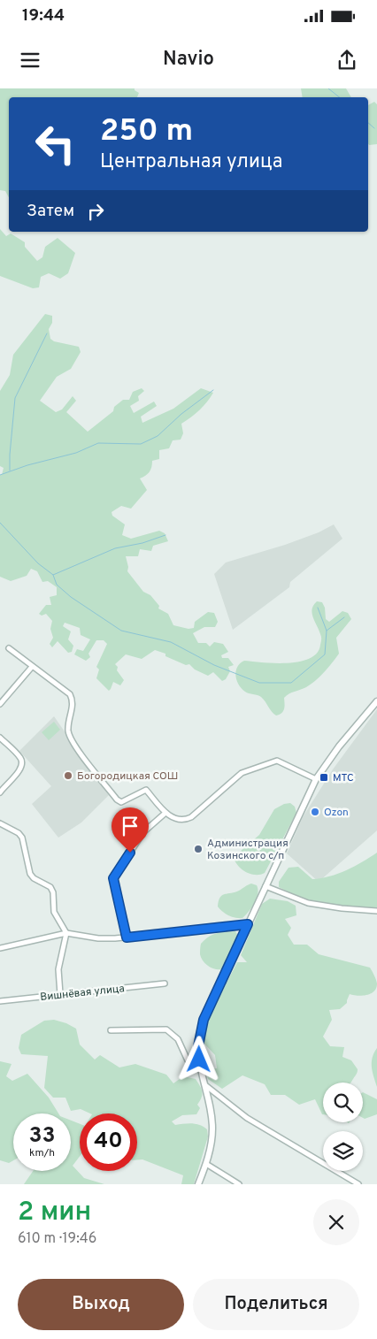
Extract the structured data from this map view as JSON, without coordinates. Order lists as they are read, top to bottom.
{
  "streets": {
    "street": ["Вишнёвая улица"]
  },
  "places": {
    "other": ["Богородицкая СОШ", "Ozon", "Администрация Козинского с/п"],
    "transit": ["МТС"]
  },
  "page": {
    "status": "19:44",
    "header": "Navio",
    "turn": ["250 m", "Центральная улица"],
    "then": "Затем",
    "speed": "33 km/h",
    "limit": "40",
    "heading": ["2 мин", "610 m · 19:46"],
    "buttons": ["Выход", "Поделиться"]
  }
}
